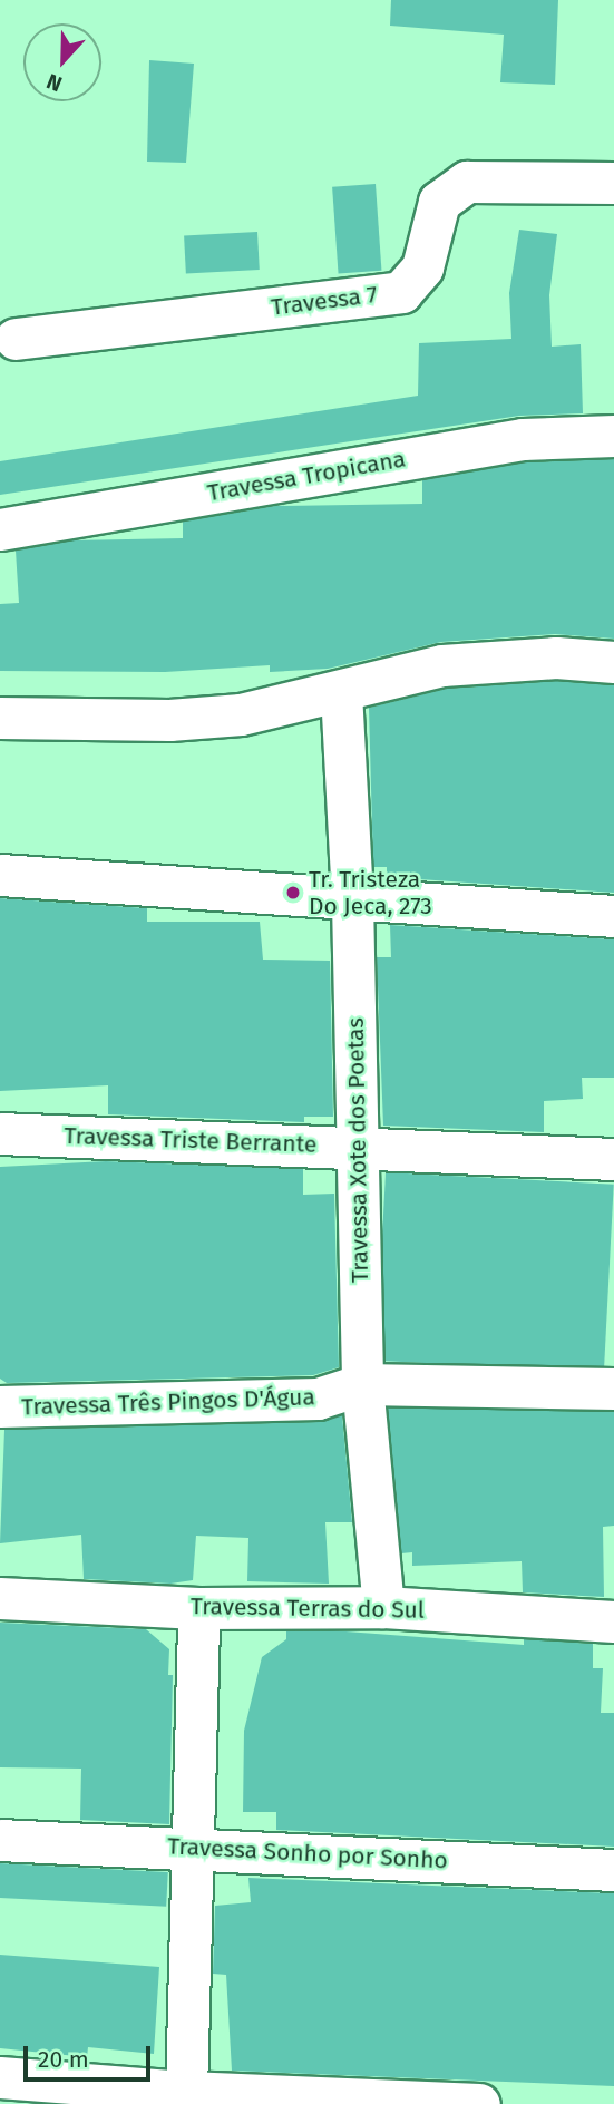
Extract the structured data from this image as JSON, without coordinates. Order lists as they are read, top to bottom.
{
  "streets": {
    "street": [
      "Travessa 7",
      "Travessa Tropicana",
      "Travessa Triste Berrante",
      "Travessa Xote dos Poetas",
      "Travessa Três Pingos D'Água",
      "Travessa Terras do Sul",
      "Travessa Sonho por Sonho"
    ]
  },
  "crossings": [
    ["Travessa Triste Berrante", "Travessa Xote dos Poetas"],
    ["Travessa Xote dos Poetas", "Travessa Três Pingos D'Água"],
    ["Travessa Xote dos Poetas", "Travessa Terras do Sul"]
  ],
  "places": ["Tr. Tristeza Do Jeca, 273"],
  "scale_bar": "20 m",
  "north": "bottom"
}
